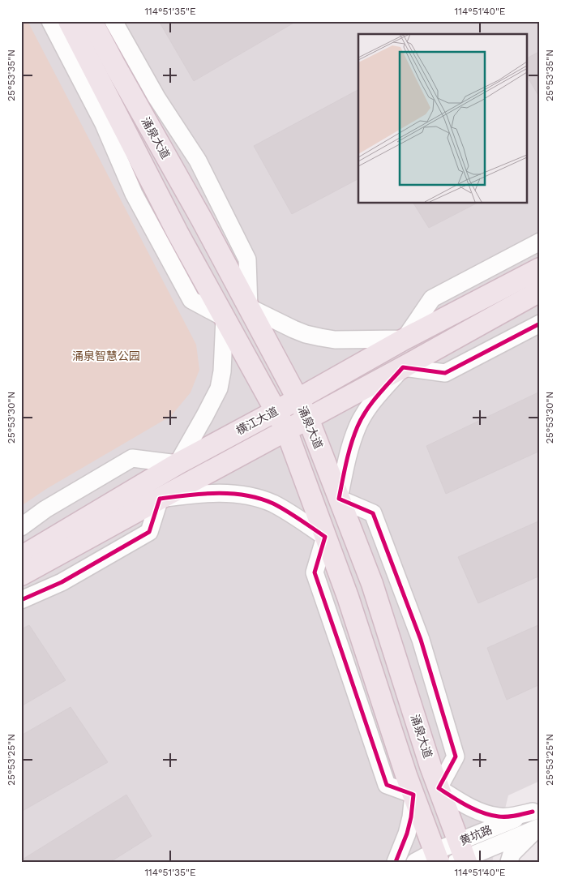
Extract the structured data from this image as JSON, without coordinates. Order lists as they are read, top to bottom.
{
  "streets": {
    "main road": ["涌泉大道", "横江大道"],
    "street": ["黄坑路"]
  },
  "crossings": [
    ["涌泉大道", "横江大道"],
    ["涌泉大道", "黄坑路"]
  ],
  "parks": ["涌泉智慧公园"],
  "coordinates": [
    "114°51'35\"E",
    "114°51'40\"E",
    "25°53'35\"N",
    "25°53'30\"N",
    "25°53'25\"N"
  ]
}
